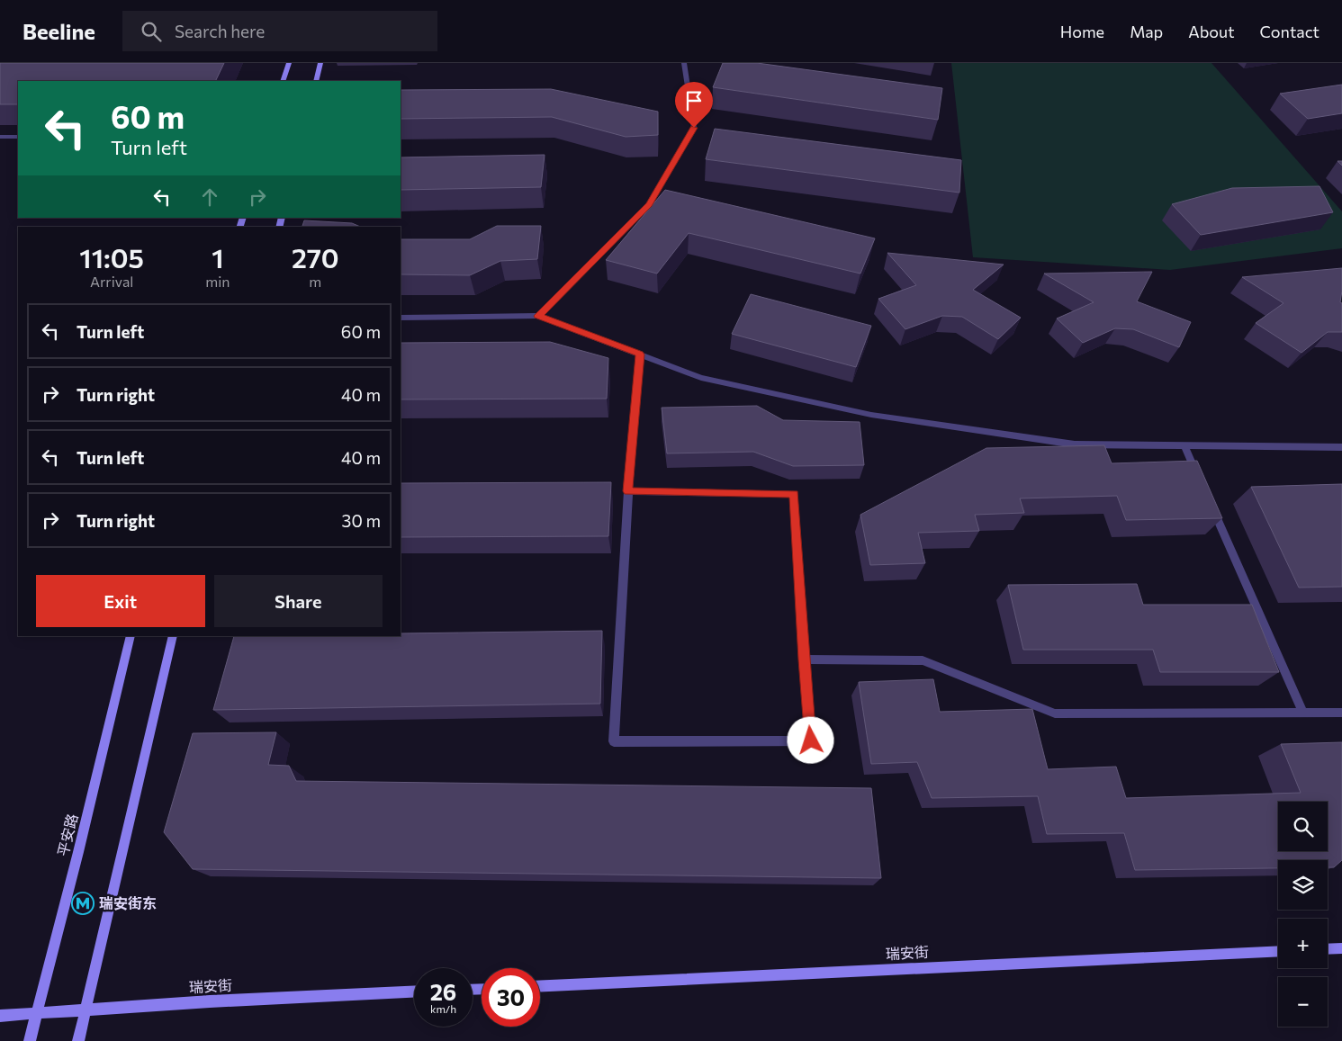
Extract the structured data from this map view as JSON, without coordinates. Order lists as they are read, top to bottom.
{
  "streets": {
    "main road": ["平安路", "瑞安街"]
  },
  "crossings": [
    ["平安路", "瑞安街"]
  ],
  "places": {
    "metro station": ["瑞安街东"]
  },
  "page": {
    "header": "Beeline",
    "search": "Search here",
    "nav": [
      "Home",
      "Map",
      "About",
      "Contact"
    ],
    "turn": ["60 m", "Turn left"],
    "eta": [
      "11:05",
      "Arrival",
      "1",
      "min",
      "270",
      "m"
    ],
    "list": [
      {
        "name": "Turn left",
        "value": "60 m"
      },
      {
        "name": "Turn right",
        "value": "40 m"
      },
      {
        "name": "Turn left",
        "value": "40 m"
      },
      {
        "name": "Turn right",
        "value": "30 m"
      }
    ],
    "buttons": ["Exit", "Share"],
    "map_buttons": ["+", "−"],
    "speed": "26 km/h",
    "limit": "30"
  }
}
